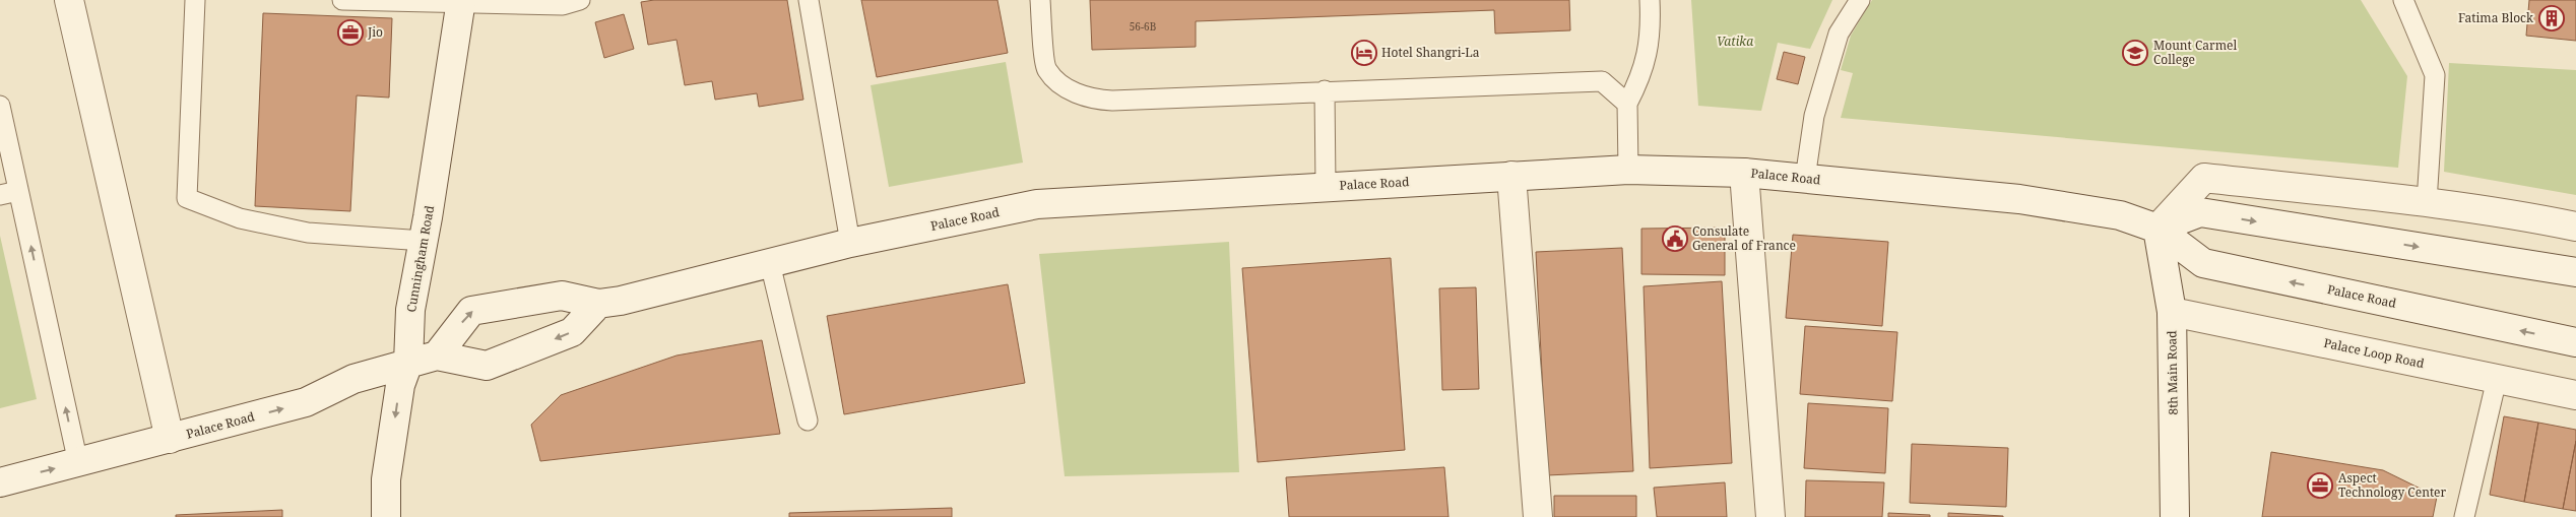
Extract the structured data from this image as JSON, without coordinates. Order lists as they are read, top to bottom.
{
  "streets": {
    "street": [
      "Palace Road",
      "Cunningham Road",
      "Palace Loop Road",
      "8th Main Road"
    ]
  },
  "crossings": [
    ["Palace Road", "Cunningham Road"],
    ["Palace Road", "8th Main Road"],
    ["Palace Loop Road", "8th Main Road"]
  ],
  "parks": ["Vatika"],
  "places": {
    "building": ["Fatima Block"],
    "office": ["Jio", "Aspect Technology Center"],
    "hotel": ["Hotel Shangri-La"],
    "school or university": ["Mount Carmel College"],
    "public building": ["Consulate General of France"]
  },
  "house_numbers": ["56-6B"]
}
